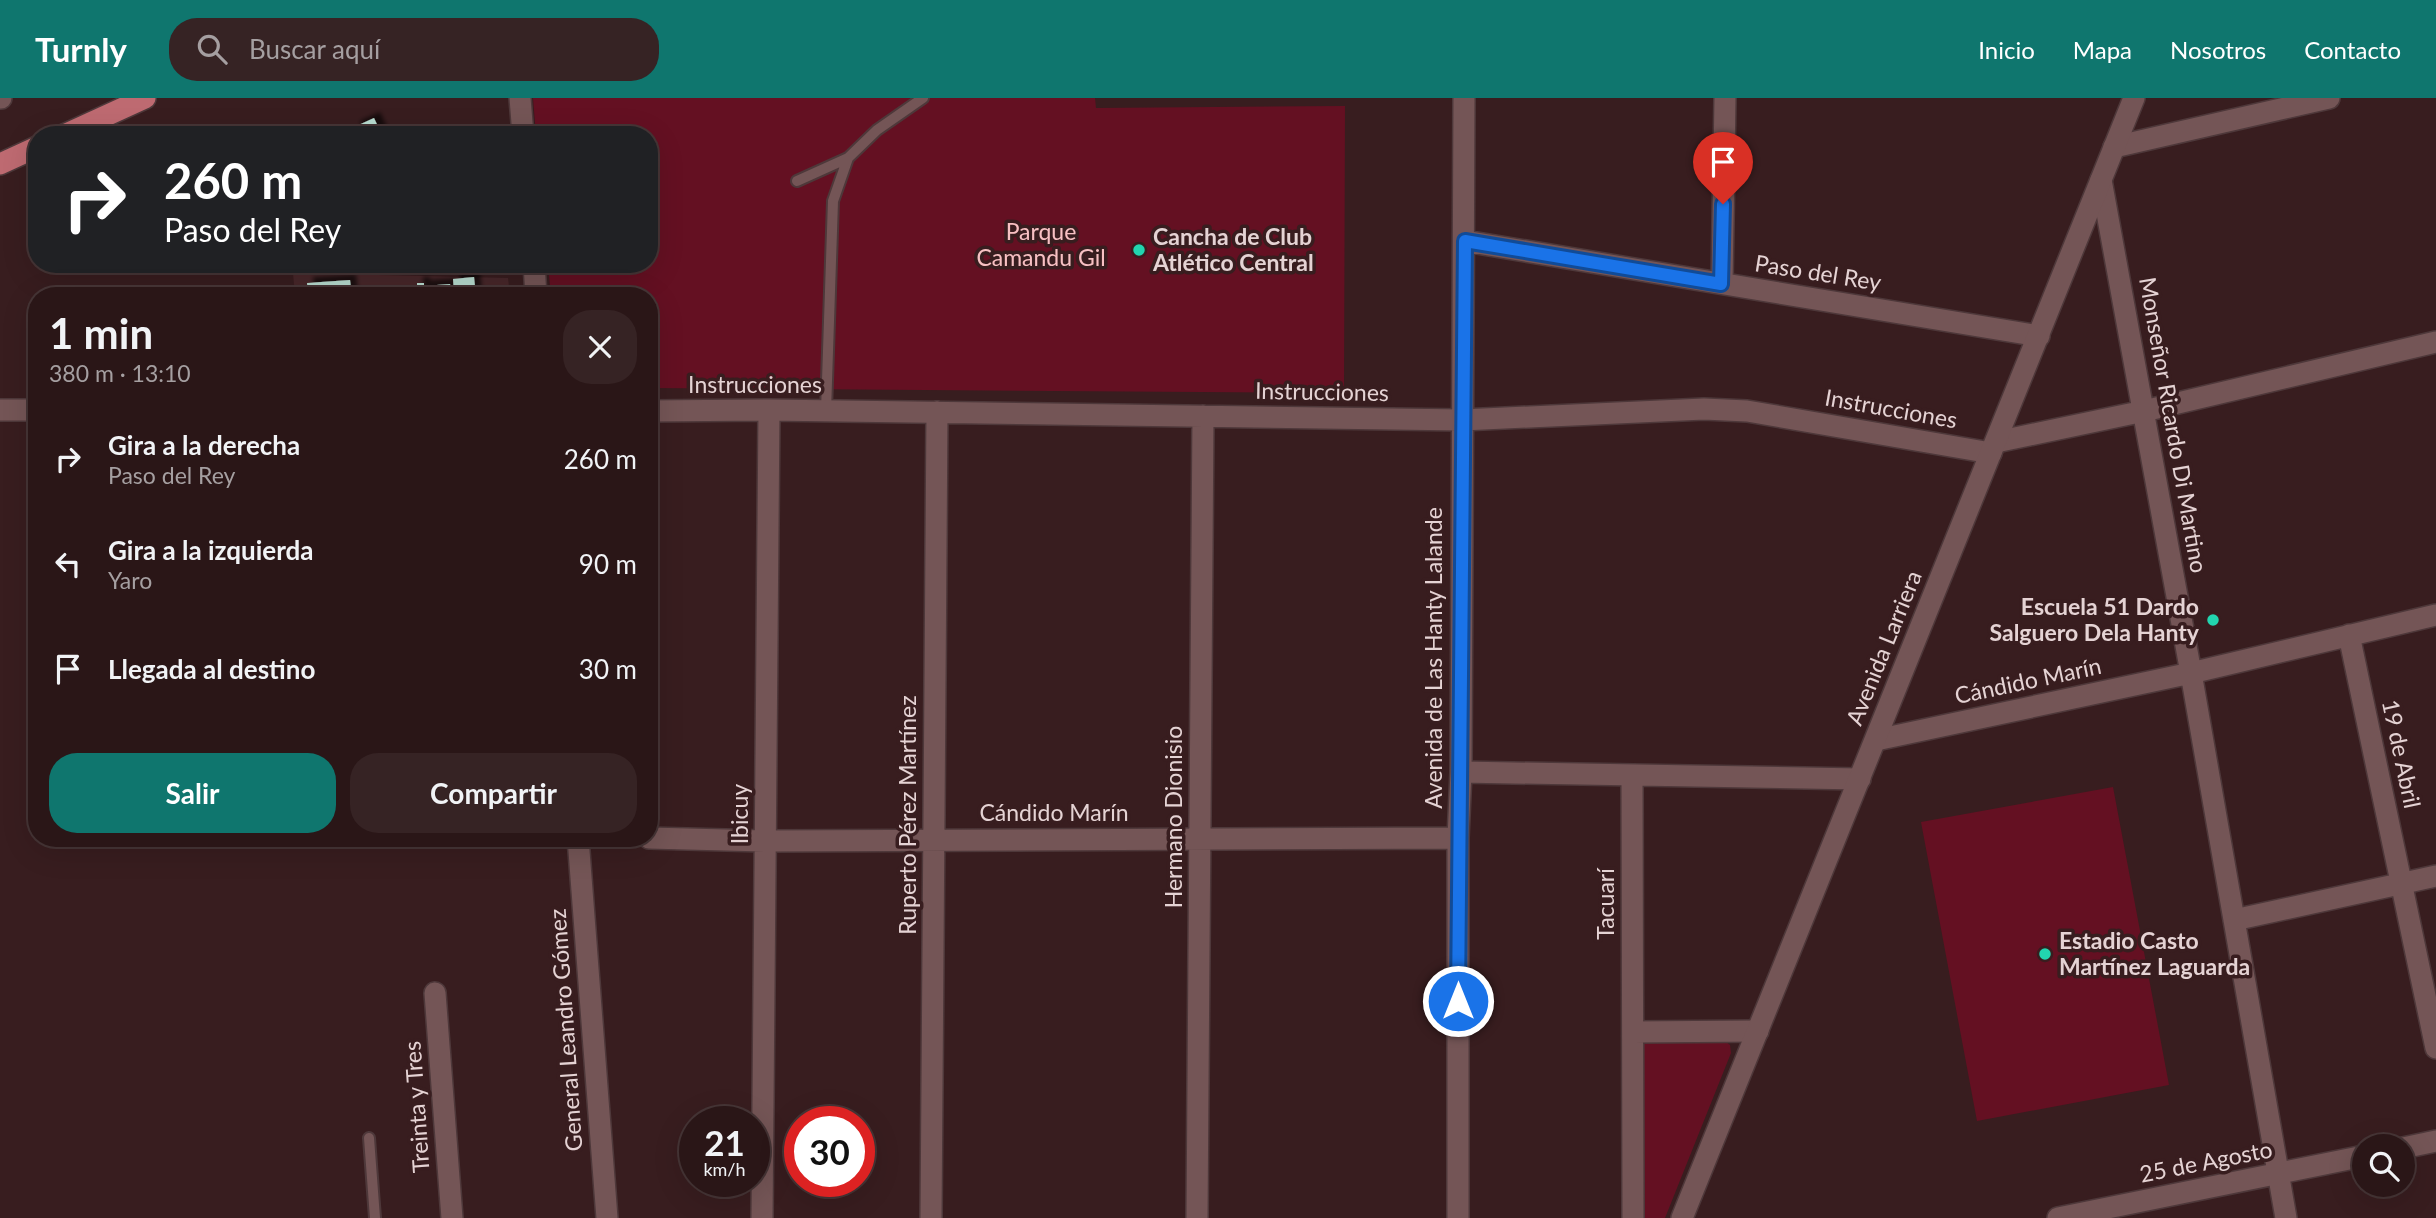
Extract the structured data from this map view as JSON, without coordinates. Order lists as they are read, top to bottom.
{
  "streets": {
    "street": [
      "Paso del Rey",
      "Instrucciones",
      "Monseñor Ricardo Di Martino",
      "Avenida Larriera",
      "Avenida de Las Hanty Lalande",
      "Cándido Marín",
      "19 de Abril",
      "Ibicuy",
      "Ruperto Pérez Martínez",
      "Hermano Dionisio",
      "Tacuarí",
      "General Leandro Gómez",
      "Treinta y Tres",
      "25 de Agosto"
    ]
  },
  "crossings": [
    ["Paso del Rey", "Avenida Larriera"],
    ["Paso del Rey", "Avenida de Las Hanty Lalande"],
    ["Instrucciones", "Monseñor Ricardo Di Martino"],
    ["Instrucciones", "Avenida Larriera"],
    ["Instrucciones", "Avenida de Las Hanty Lalande"],
    ["Instrucciones", "Ibicuy"],
    ["Instrucciones", "Ruperto Pérez Martínez"],
    ["Instrucciones", "Hermano Dionisio"],
    ["Monseñor Ricardo Di Martino", "Avenida Larriera"],
    ["Monseñor Ricardo Di Martino", "Cándido Marín"],
    ["Monseñor Ricardo Di Martino", "25 de Agosto"],
    ["Avenida Larriera", "Cándido Marín"],
    ["Avenida de Las Hanty Lalande", "Cándido Marín"],
    ["Cándido Marín", "19 de Abril"],
    ["Cándido Marín", "Ibicuy"],
    ["Cándido Marín", "Ruperto Pérez Martínez"],
    ["Cándido Marín", "Hermano Dionisio"]
  ],
  "parks": ["Parque Camandu Gil"],
  "places": ["Cancha de Club Atlético Central", "Escuela 51 Dardo Salguero Dela Hanty", "Estadio Casto Martínez Laguarda"],
  "page": {
    "header": "Turnly",
    "search": "Buscar aquí",
    "nav": [
      "Inicio",
      "Mapa",
      "Nosotros",
      "Contacto"
    ],
    "turn": ["260 m", "Paso del Rey"],
    "heading": ["1 min", "380 m · 13:10"],
    "list": [
      {
        "name": "Gira a la derecha",
        "note": "Paso del Rey",
        "value": "260 m"
      },
      {
        "name": "Gira a la izquierda",
        "note": "Yaro",
        "value": "90 m"
      },
      {
        "name": "Llegada al destino",
        "value": "30 m"
      }
    ],
    "buttons": ["Salir", "Compartir"],
    "speed": "21 km/h",
    "limit": "30"
  }
}
